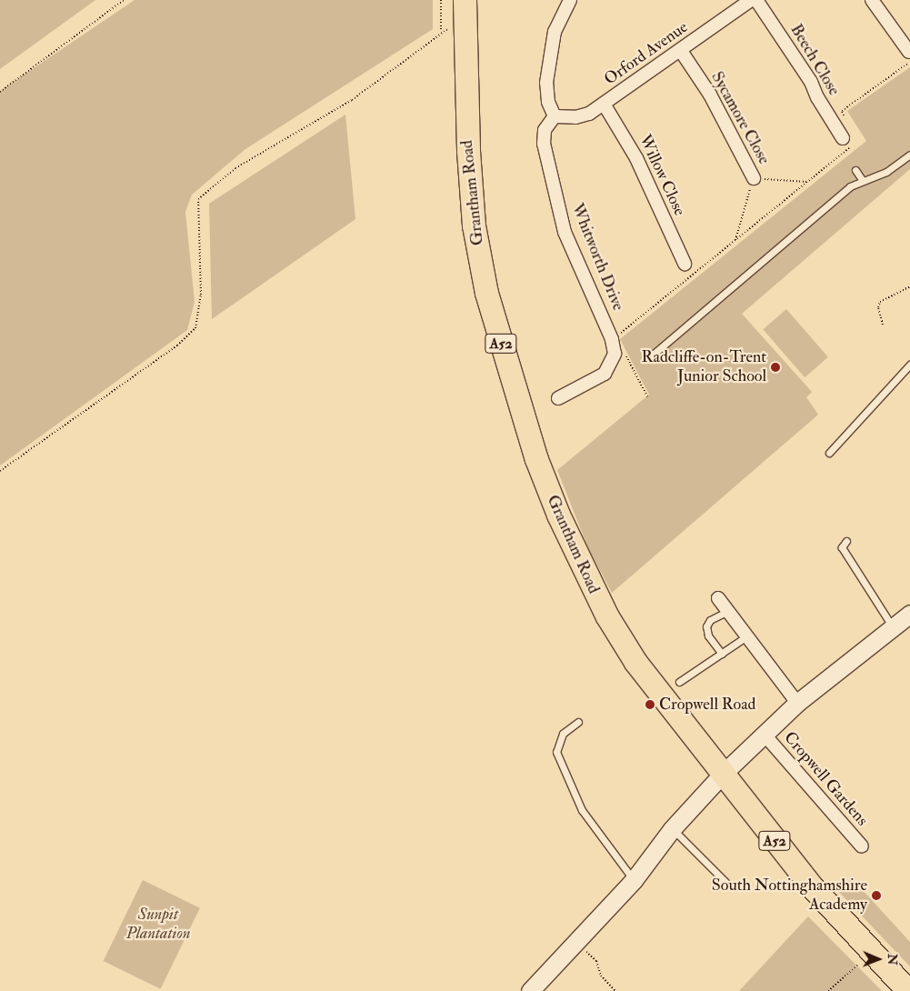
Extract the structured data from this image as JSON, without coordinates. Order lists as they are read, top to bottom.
{
  "streets": {
    "highway": ["Grantham Road", "A52"],
    "street": [
      "Orford Avenue",
      "Beech Close",
      "Sycamore Close",
      "Willow Close",
      "Whitworth Drive",
      "Cropwell Gardens"
    ]
  },
  "crossings": [
    ["Orford Avenue", "Sycamore Close"],
    ["Orford Avenue", "Willow Close"],
    ["Orford Avenue", "Whitworth Drive"]
  ],
  "parks": ["Sunpit Plantation"],
  "places": ["Radcliffe-on-Trent Junior School", "Cropwell Road", "South Nottinghamshire Academy"],
  "north": "right"
}
